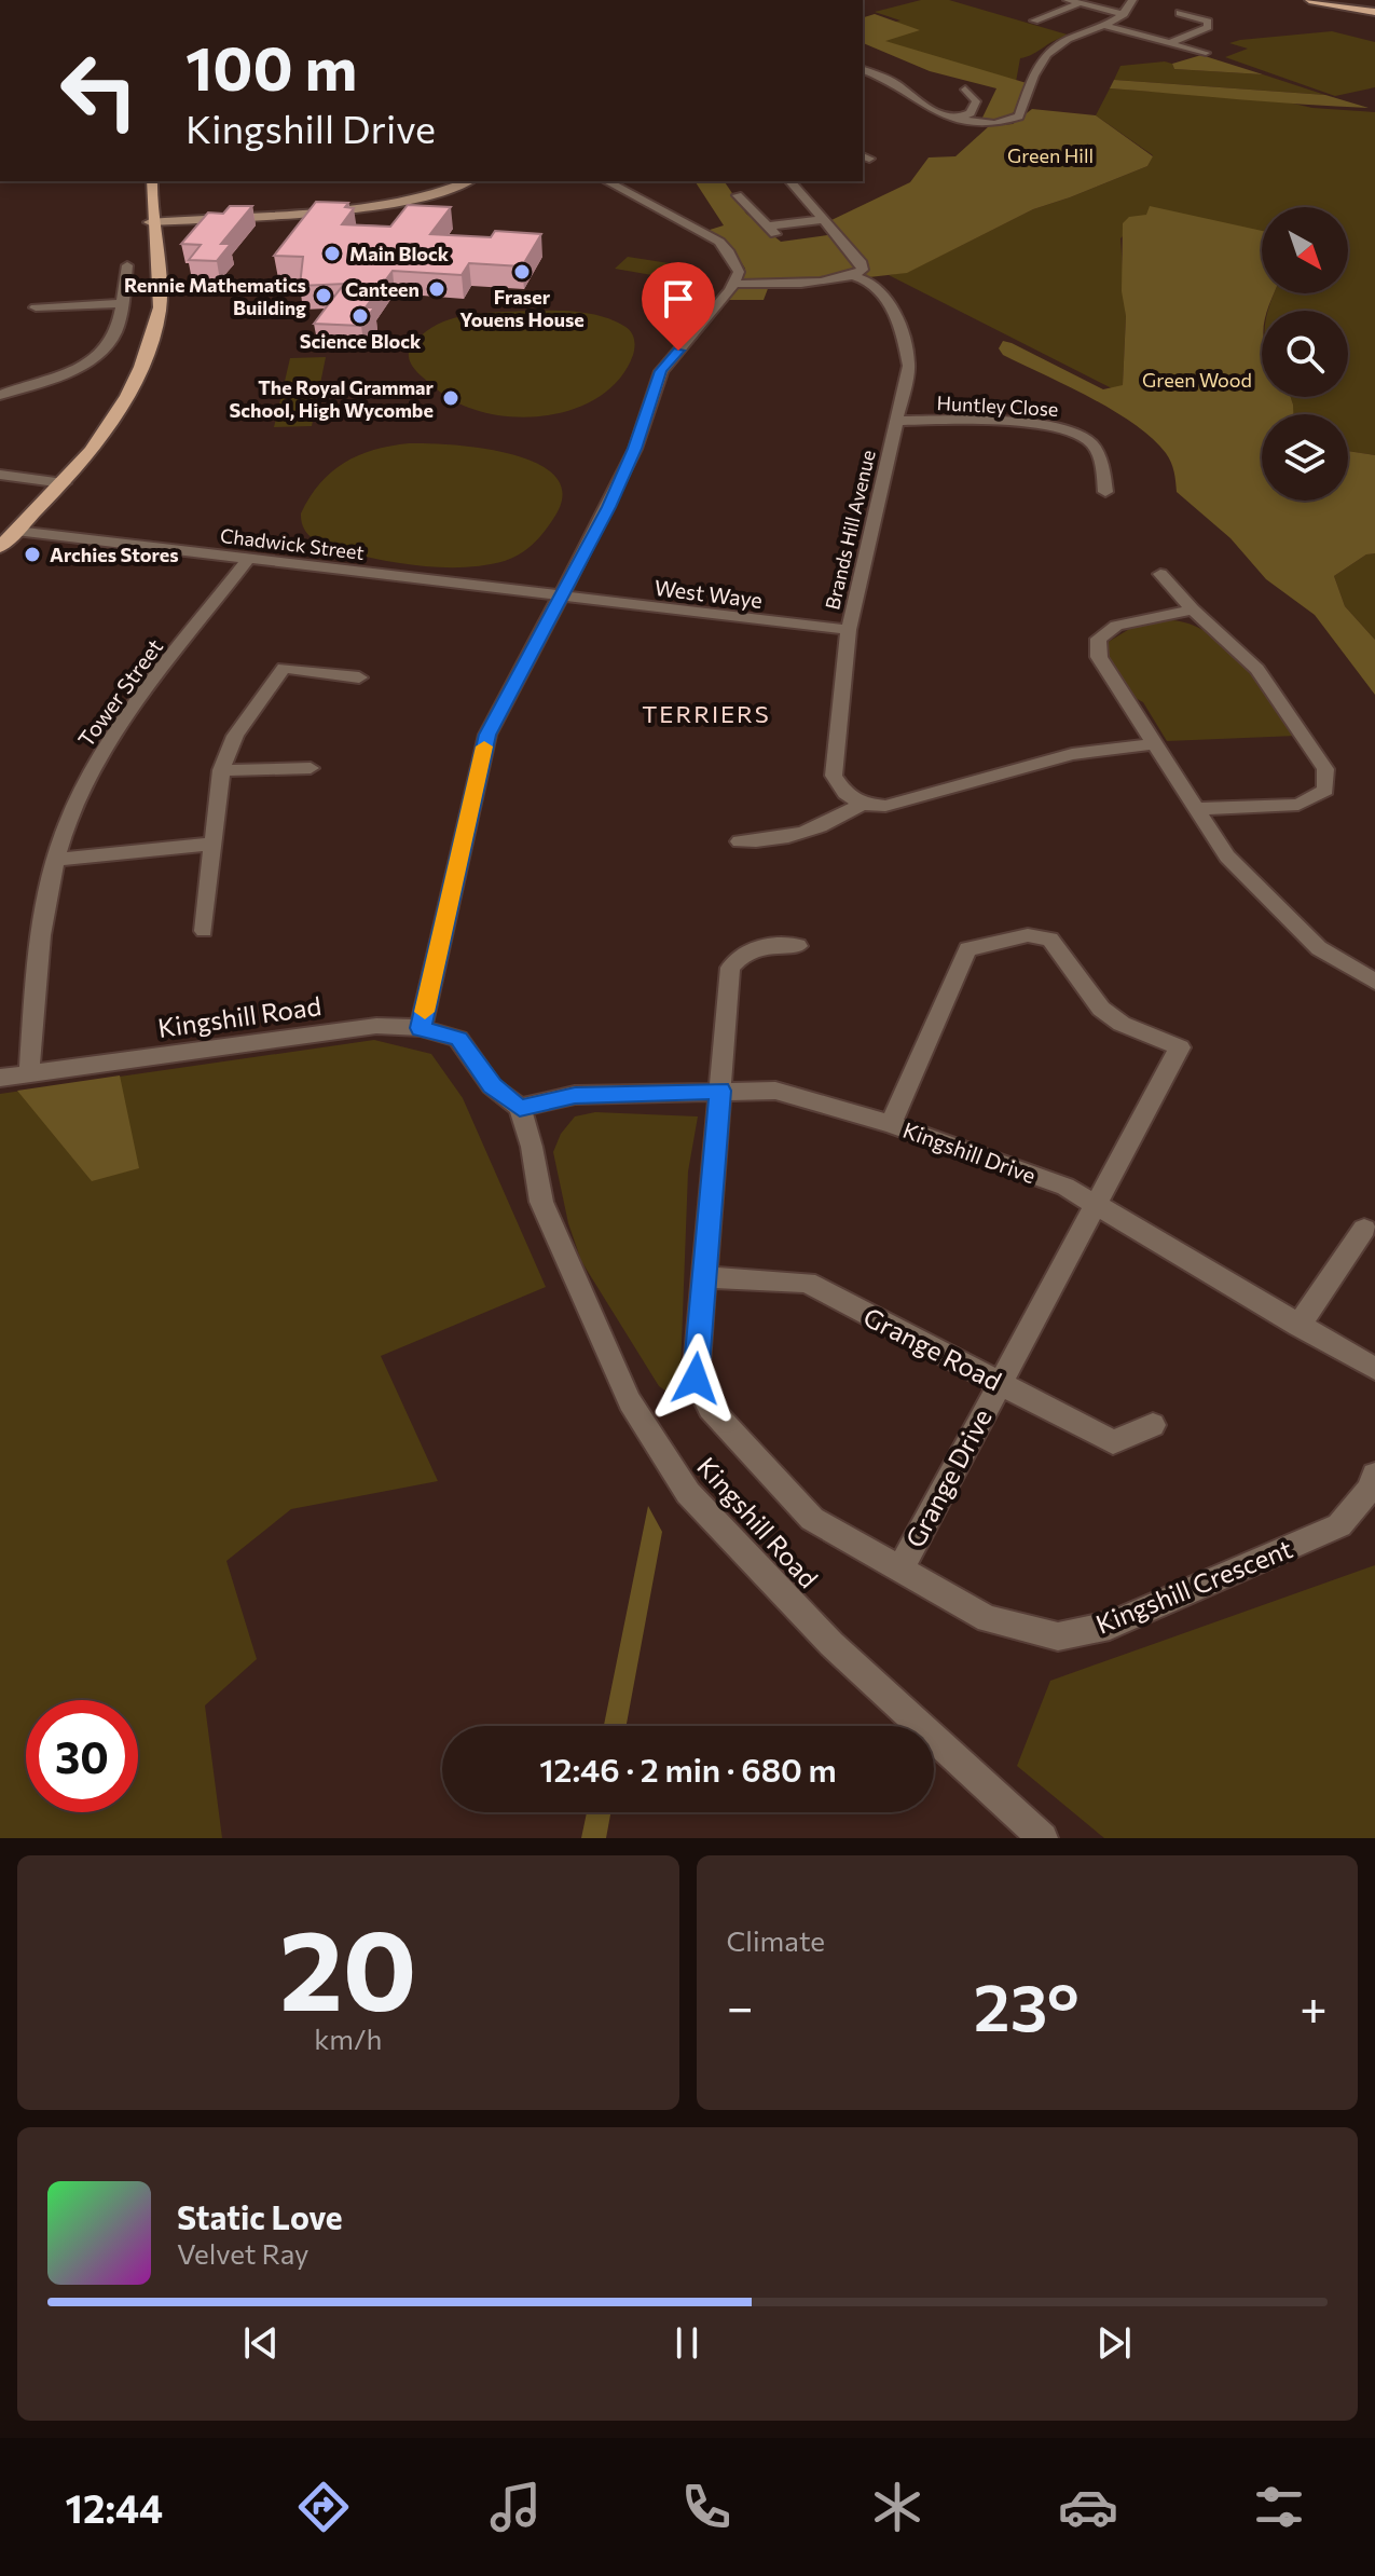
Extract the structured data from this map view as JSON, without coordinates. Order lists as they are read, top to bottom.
{
  "streets": {
    "street": [
      "Huntley Close",
      "Brands Hill Avenue",
      "Chadwick Street",
      "West Waye",
      "Tower Street",
      "Kingshill Road",
      "Kingshill Drive",
      "Grange Road",
      "Grange Drive",
      "Kingshill Crescent"
    ]
  },
  "crossings": [
    ["Huntley Close", "Brands Hill Avenue"],
    ["Brands Hill Avenue", "West Waye"],
    ["Chadwick Street", "West Waye"],
    ["Chadwick Street", "Tower Street"],
    ["Tower Street", "Kingshill Road"],
    ["Kingshill Road", "Kingshill Drive"],
    ["Kingshill Drive", "Grange Drive"],
    ["Kingshill Drive", "Kingshill Crescent"],
    ["Grange Road", "Grange Drive"],
    ["Grange Road", "Kingshill Crescent"],
    ["Grange Drive", "Kingshill Crescent"]
  ],
  "districts": ["TERRIERS"],
  "parks": ["Green Hill", "Green Wood"],
  "places": [
    "Main Block",
    "Fraser Youens House",
    "Canteen",
    "Rennie Mathematics Building",
    "Science Block",
    "The Royal Grammar School, High Wycombe",
    "Archies Stores"
  ],
  "north": "bottom right",
  "page": {
    "turn": ["100 m", "Kingshill Drive"],
    "limit": "30",
    "trip": "12:46 · 2 min · 680 m",
    "tile": [
      ["20", "km/h"],
      "Climate"
    ],
    "heat": ["−", "23°", "+"],
    "song": ["Static Love", "Velvet Ray"],
    "tabs": "12:44"
  }
}
